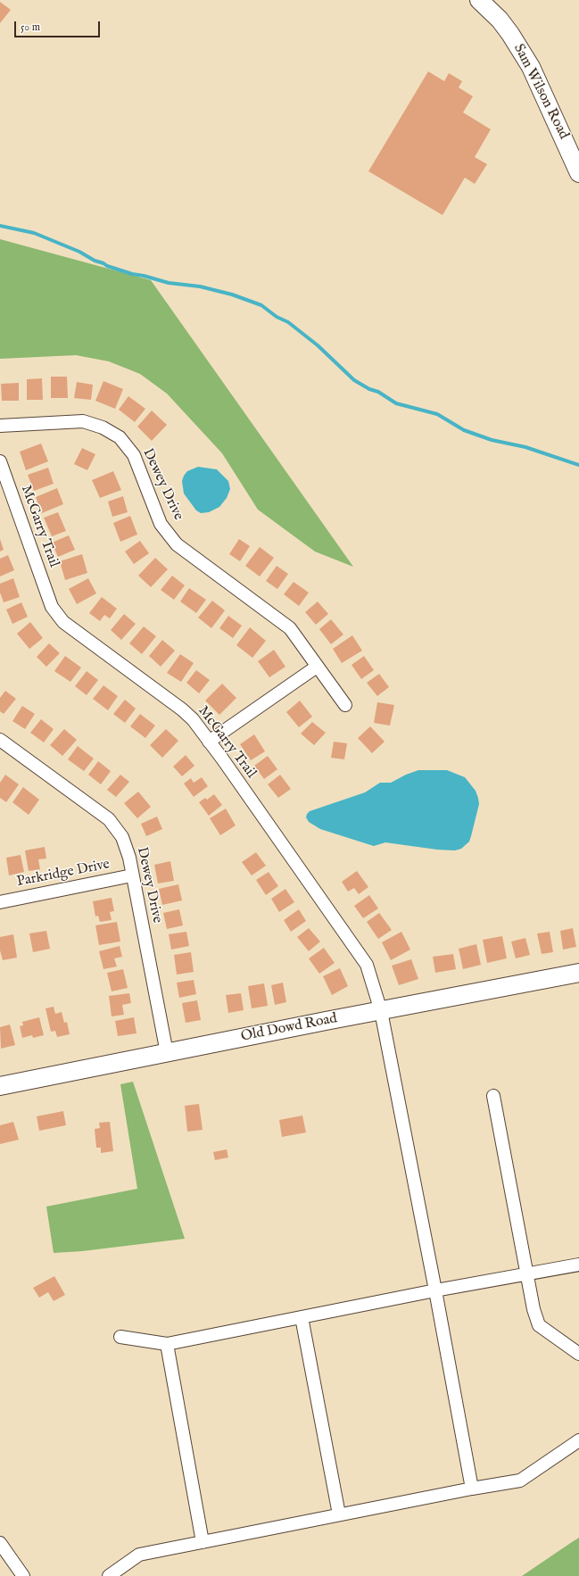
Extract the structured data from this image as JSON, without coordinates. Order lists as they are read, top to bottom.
{
  "streets": {
    "street": [
      "Sam Wilson Road",
      "Dewey Drive",
      "McGarry Trail",
      "Parkridge Drive",
      "Old Dowd Road"
    ]
  },
  "crossings": [
    ["Dewey Drive", "Parkridge Drive"],
    ["Dewey Drive", "Old Dowd Road"],
    ["McGarry Trail", "Old Dowd Road"]
  ],
  "scale_bar": "50 m"
}
